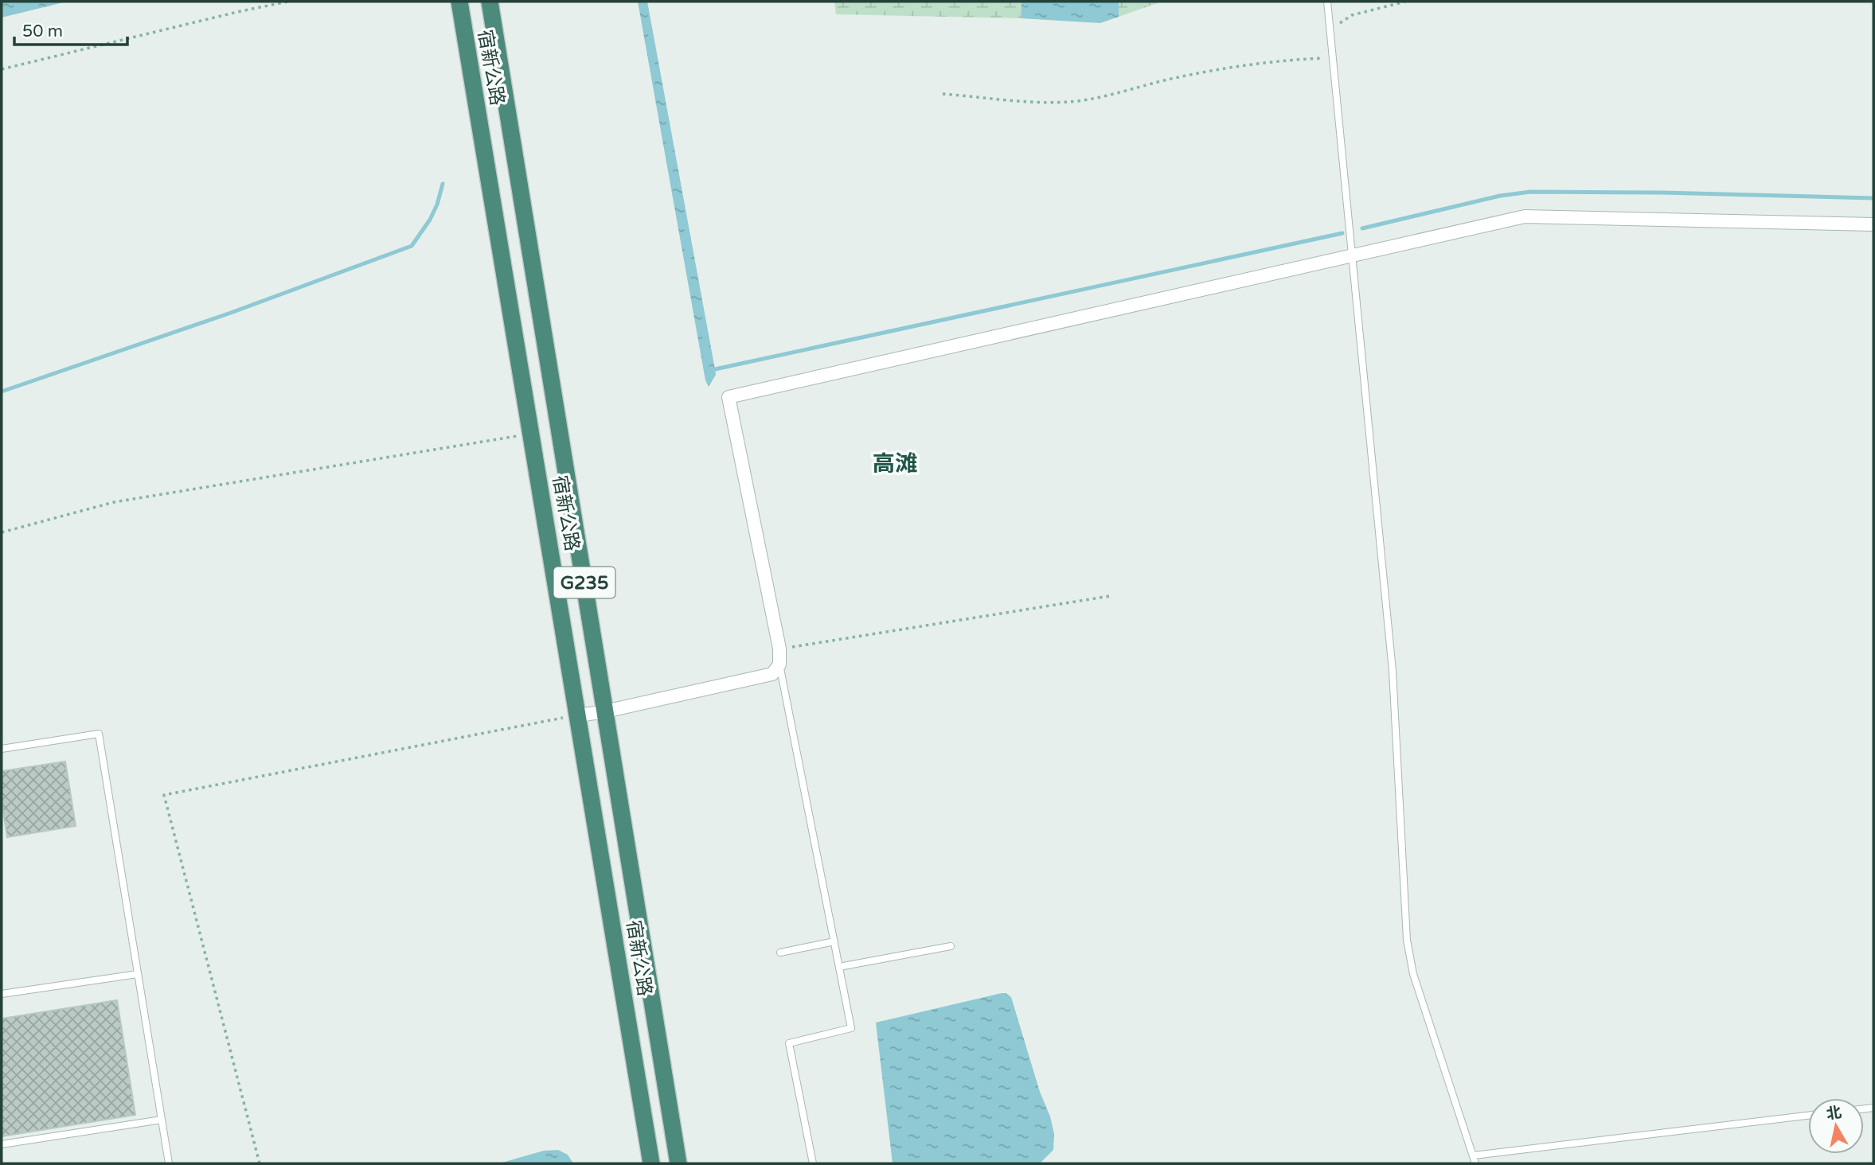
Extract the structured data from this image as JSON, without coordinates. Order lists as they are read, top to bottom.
{
  "streets": {
    "highway": ["宿新公路", "G235"]
  },
  "districts": ["高滩"],
  "scale_bar": "50 m",
  "north": "top"
}
